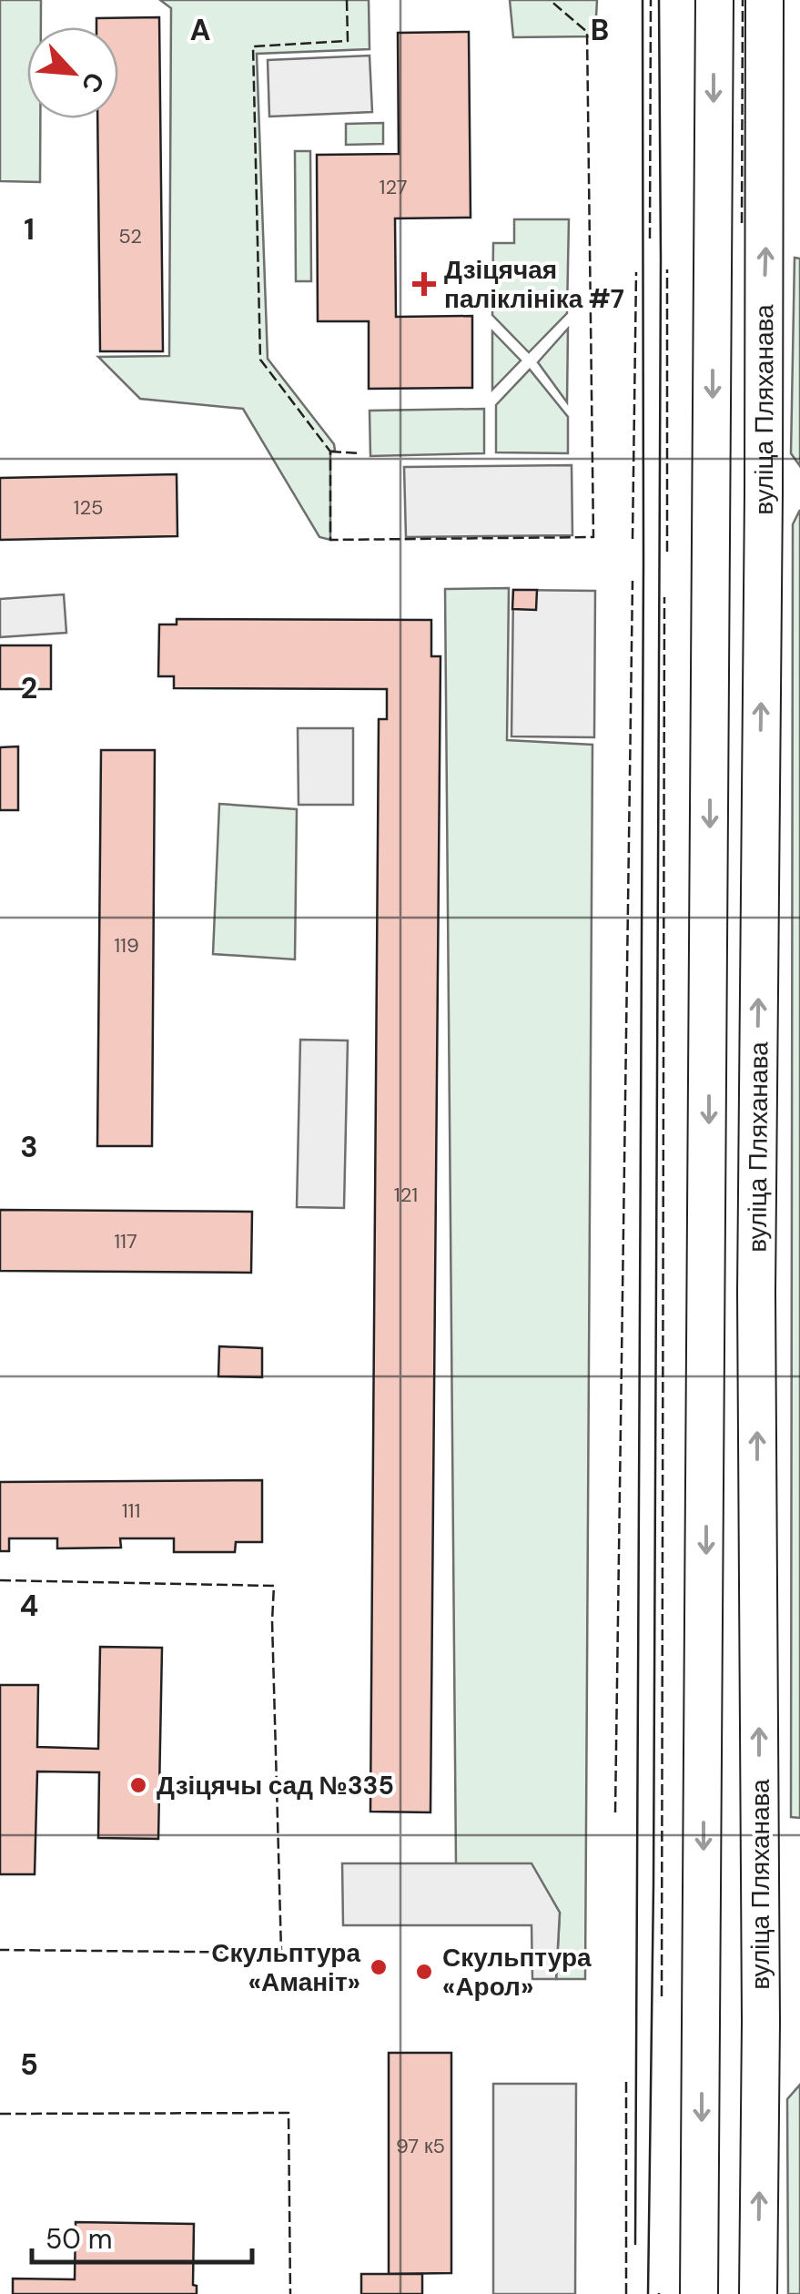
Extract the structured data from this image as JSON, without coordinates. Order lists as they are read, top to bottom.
{
  "streets": {
    "main road": ["вуліца Пляханава"]
  },
  "places": {
    "health": ["Дзіцячая паліклініка #7"],
    "other": ["Дзіцячы сад №335", "Скульптура «Аманіт»", "Скульптура «Арол»"]
  },
  "house_numbers": [
    "127",
    "52",
    "125",
    "119",
    "121",
    "117",
    "111",
    "97 к5"
  ],
  "scale_bar": "50 m",
  "north": "bottom right",
  "grid": {
    "columns": ["A", "B"],
    "rows": [
      "1",
      "2",
      "3",
      "4",
      "5"
    ]
  }
}
